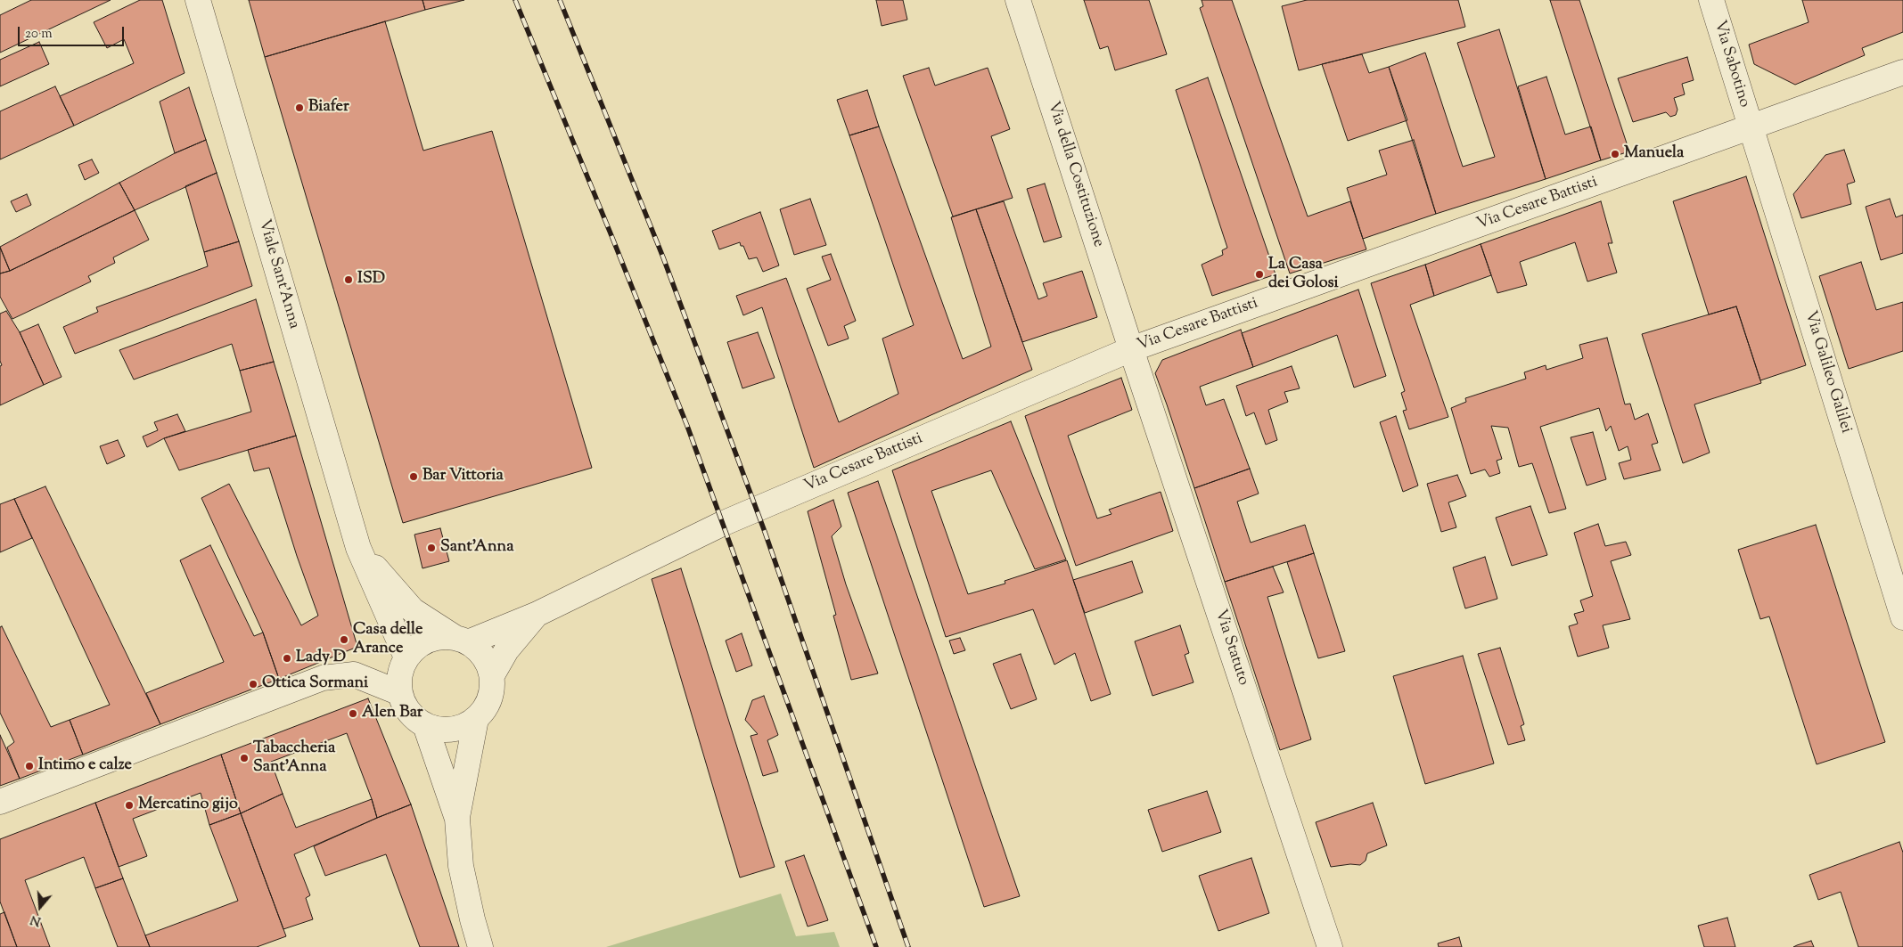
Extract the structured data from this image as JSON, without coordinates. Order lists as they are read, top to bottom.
{
  "streets": {
    "street": [
      "Via Sabotino",
      "Via della Costituzione",
      "Via Cesare Battisti",
      "Viale Sant'Anna",
      "Via Galileo Galilei",
      "Via Statuto"
    ]
  },
  "crossings": [
    ["Via Sabotino", "Via Cesare Battisti"],
    ["Via Sabotino", "Via Galileo Galilei"],
    ["Via della Costituzione", "Via Cesare Battisti"],
    ["Via della Costituzione", "Via Statuto"],
    ["Via Cesare Battisti", "Viale Sant'Anna"],
    ["Via Cesare Battisti", "Via Galileo Galilei"],
    ["Via Cesare Battisti", "Via Statuto"]
  ],
  "places": [
    "Biafer",
    "Manuela",
    "La Casa dei Golosi",
    "ISD",
    "Bar Vittoria",
    "Sant'Anna",
    "Casa delle Arance",
    "Lady D",
    "Ottica Sormani",
    "Alen Bar",
    "Tabaccheria Sant'Anna",
    "Intimo e calze",
    "Mercatino gijo"
  ],
  "scale_bar": "20 m",
  "north": "bottom"
}
